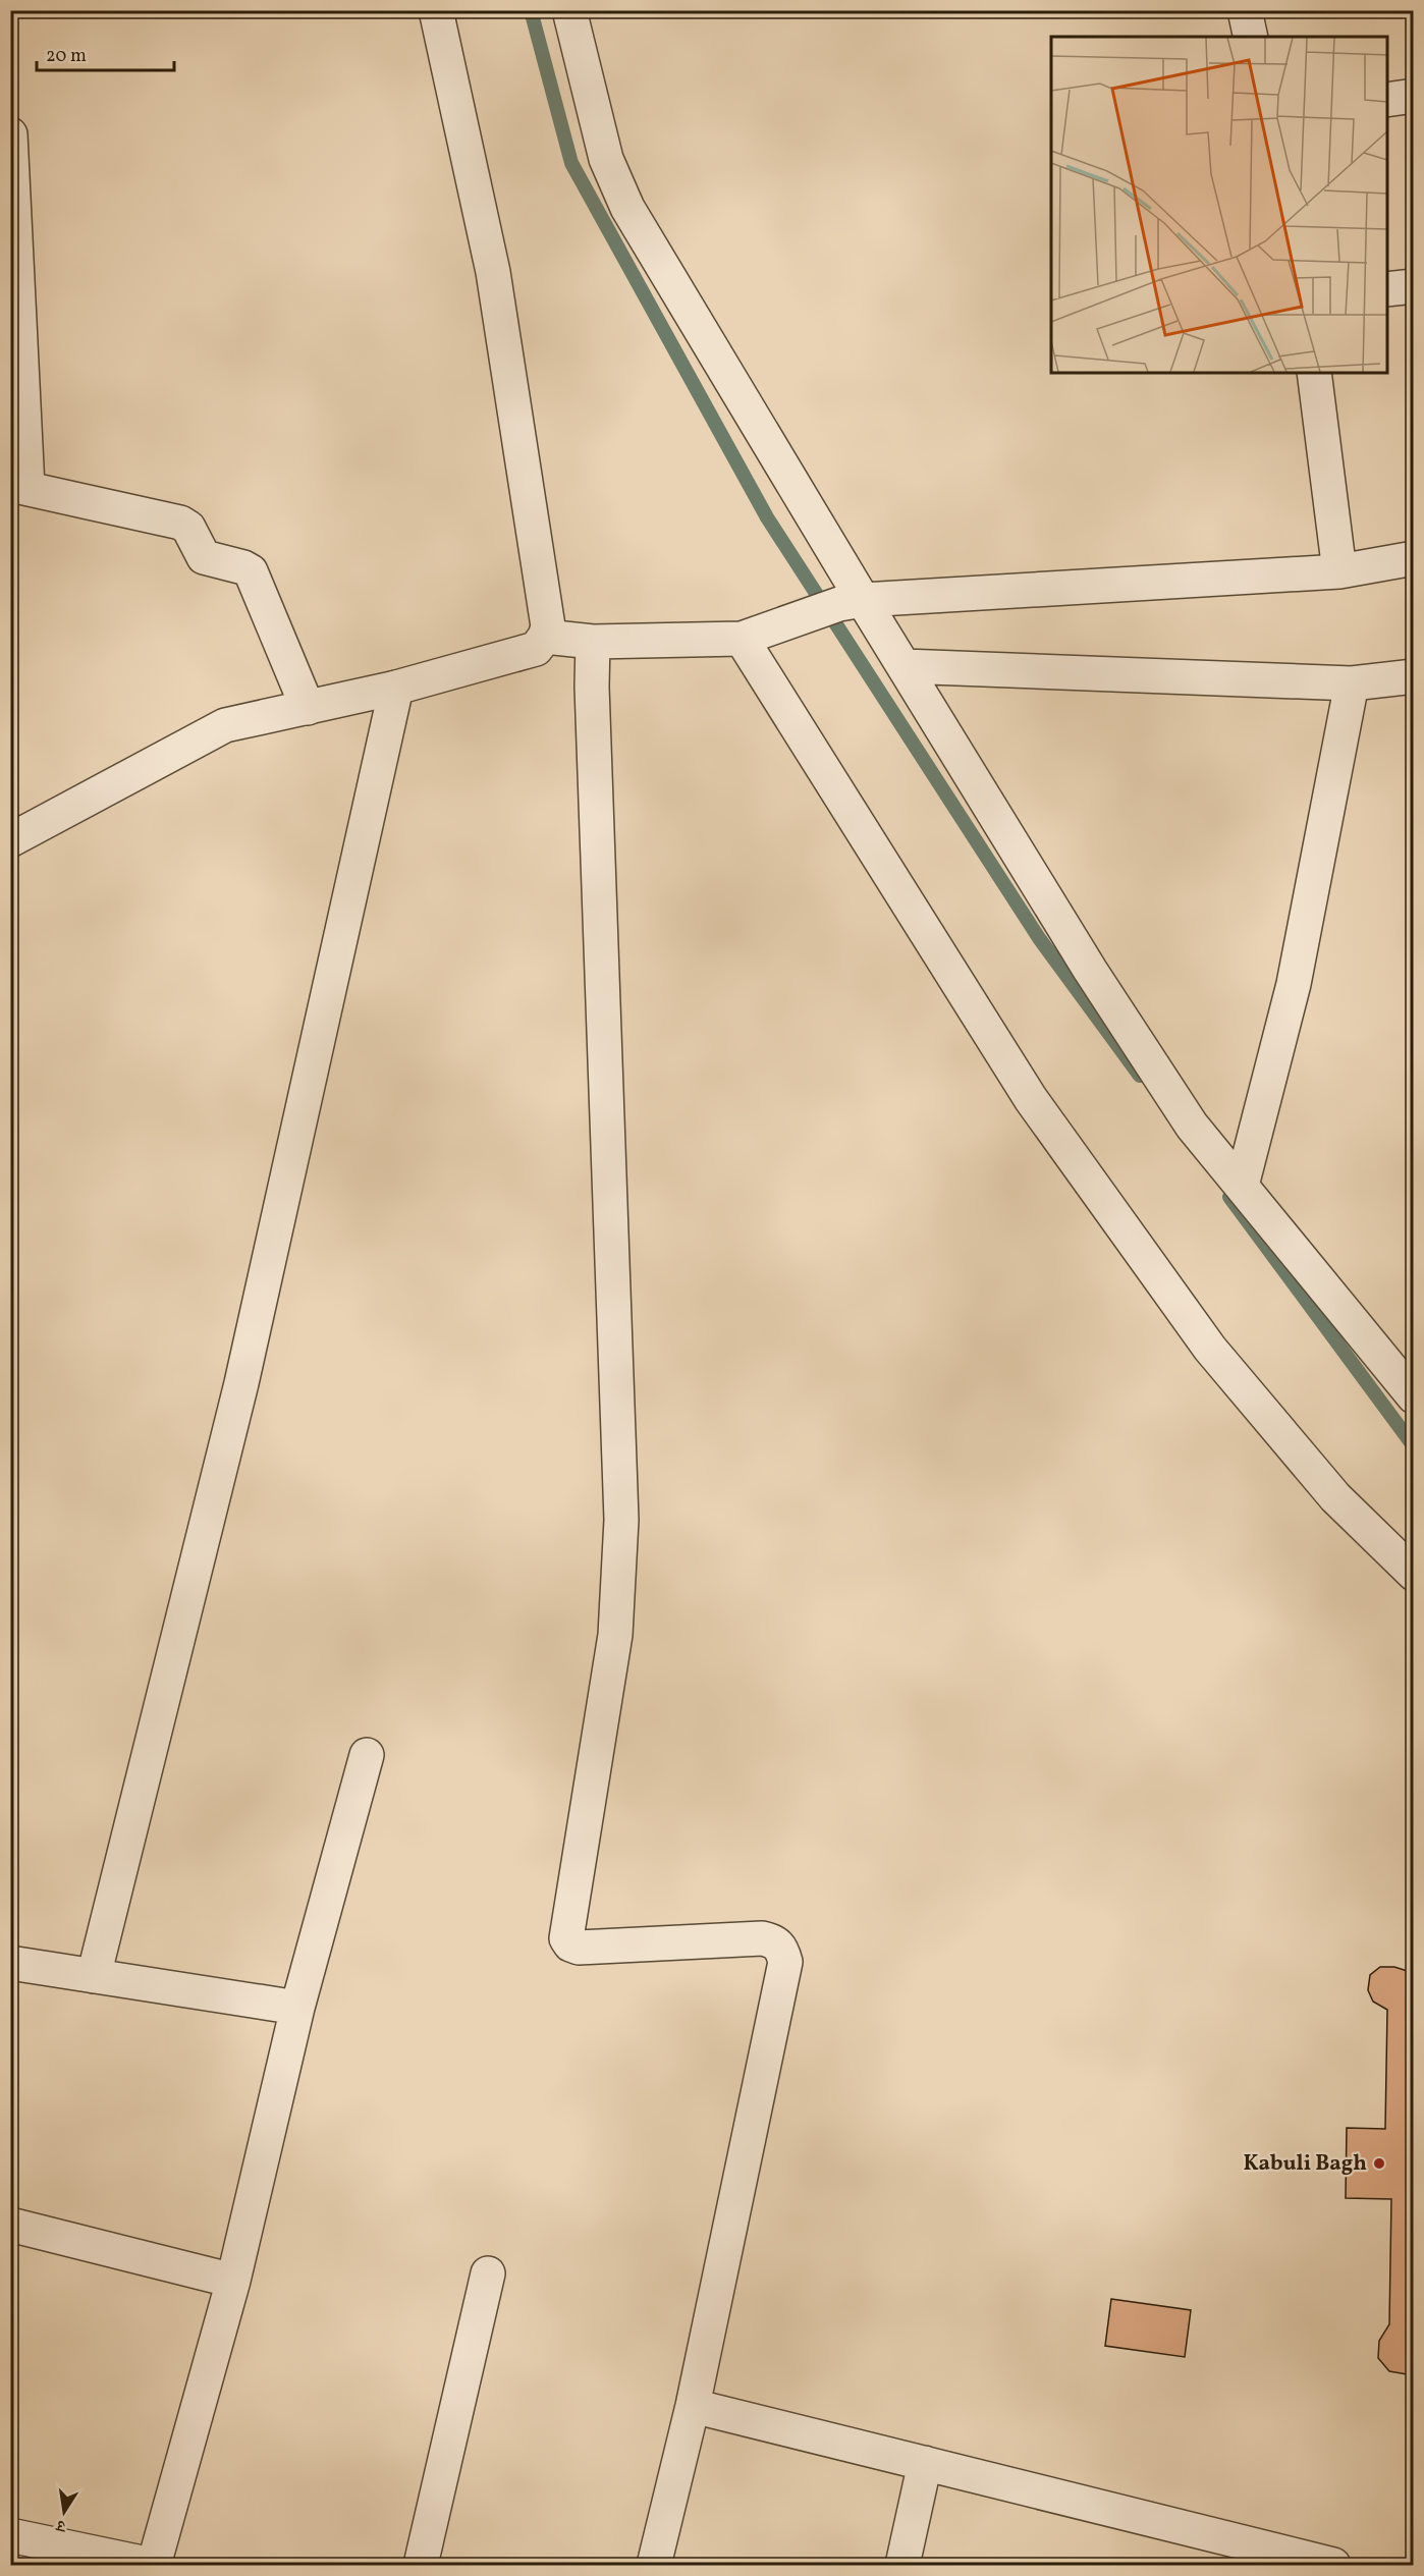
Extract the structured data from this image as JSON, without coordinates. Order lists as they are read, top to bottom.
{
  "places": ["Kabuli Bagh"],
  "scale_bar": "20 m",
  "north": "bottom"
}
